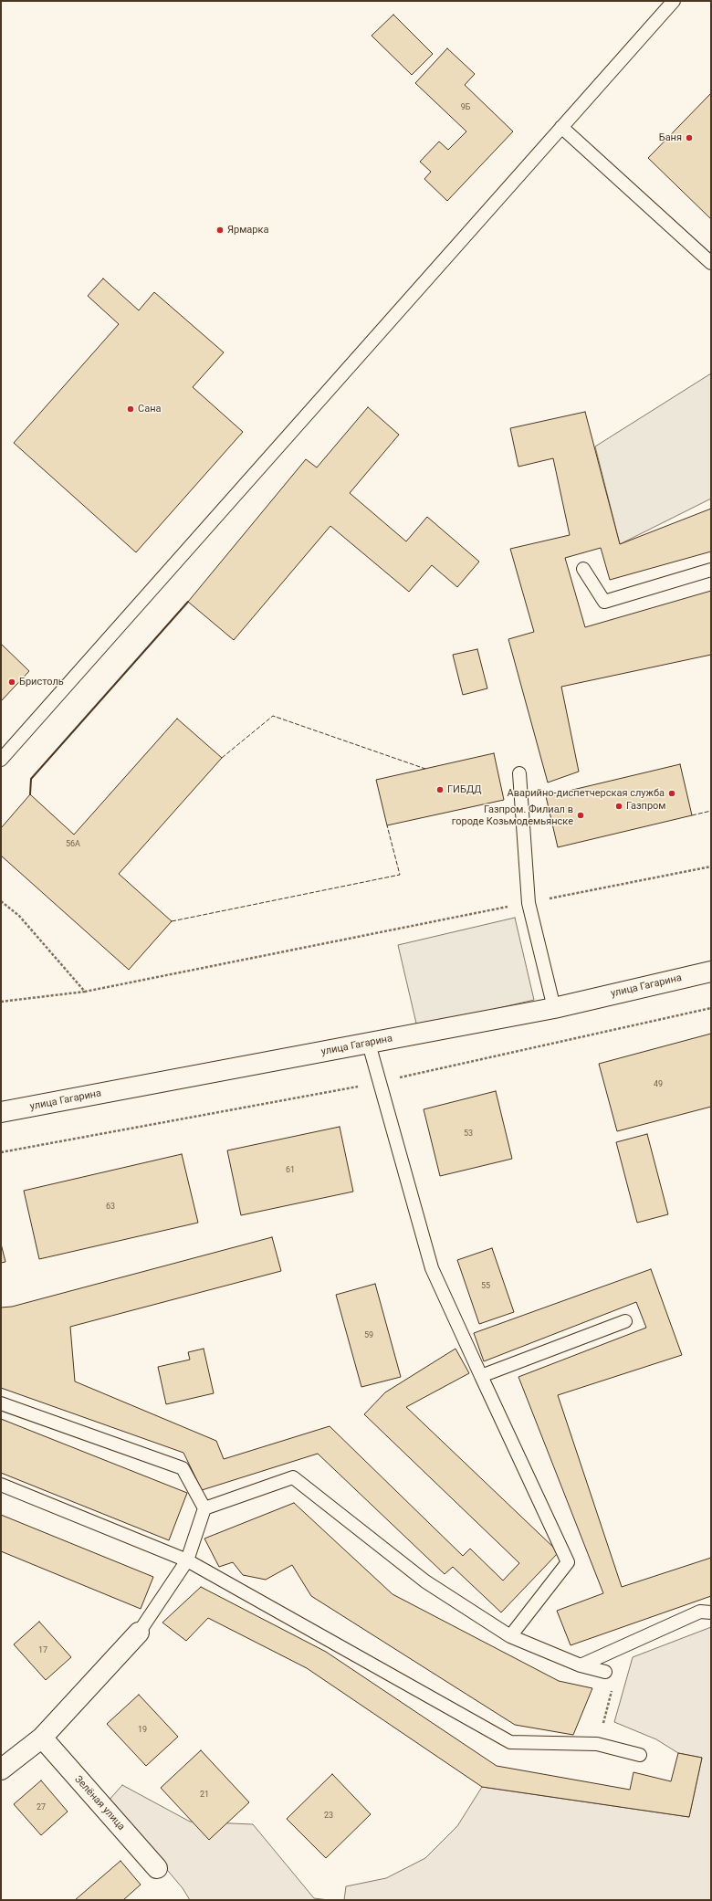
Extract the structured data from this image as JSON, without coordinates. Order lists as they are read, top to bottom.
{
  "streets": {
    "street": ["улица Гагарина", "Зелёная улица"]
  },
  "places": [
    "Баня",
    "Ярмарка",
    "Сана",
    "Бристоль",
    "ГИБДД",
    "Аварийно-диспетчерская служба",
    "Газпром",
    "Газпром. Филиал в городе Козьмодемьянске"
  ],
  "house_numbers": [
    "9Б",
    "56А",
    "49",
    "53",
    "61",
    "63",
    "55",
    "59",
    "17",
    "19",
    "21",
    "27",
    "23"
  ]
}
